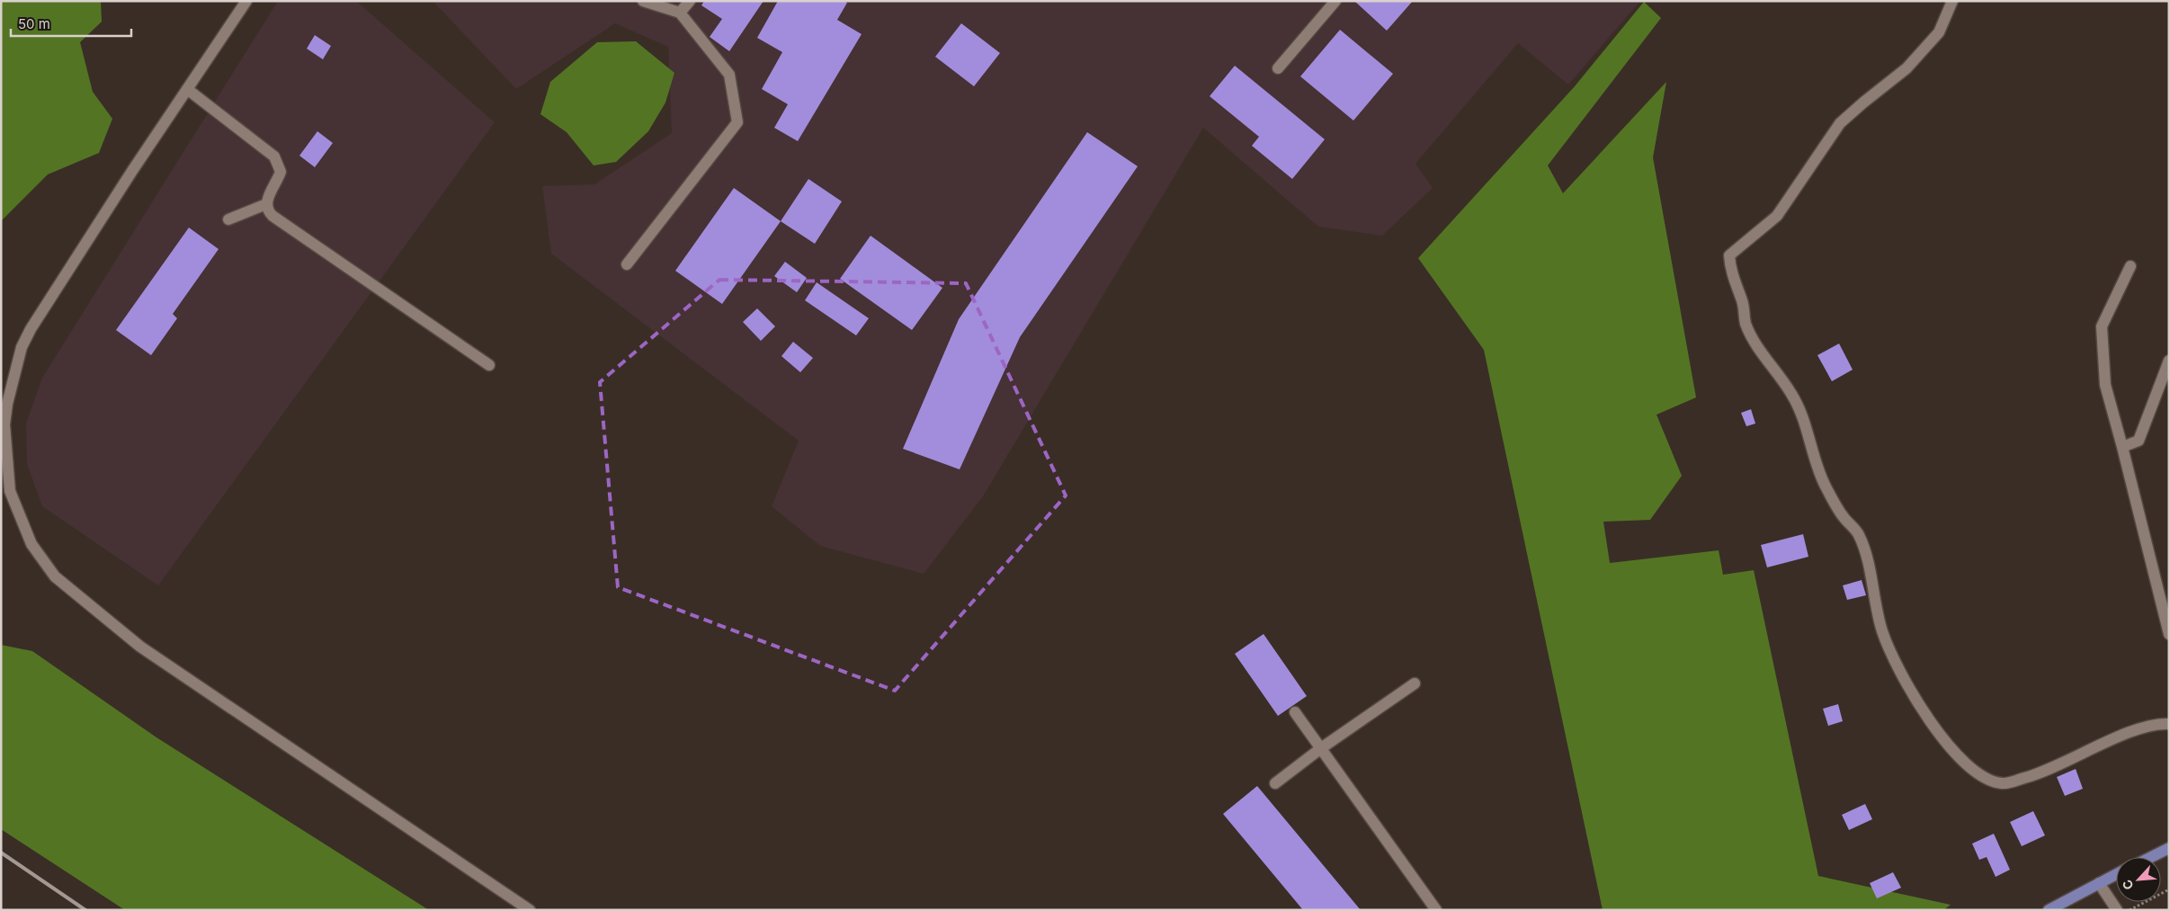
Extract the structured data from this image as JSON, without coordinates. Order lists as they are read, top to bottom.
{
  "scale_bar": "50 m",
  "north": "bottom left"
}
